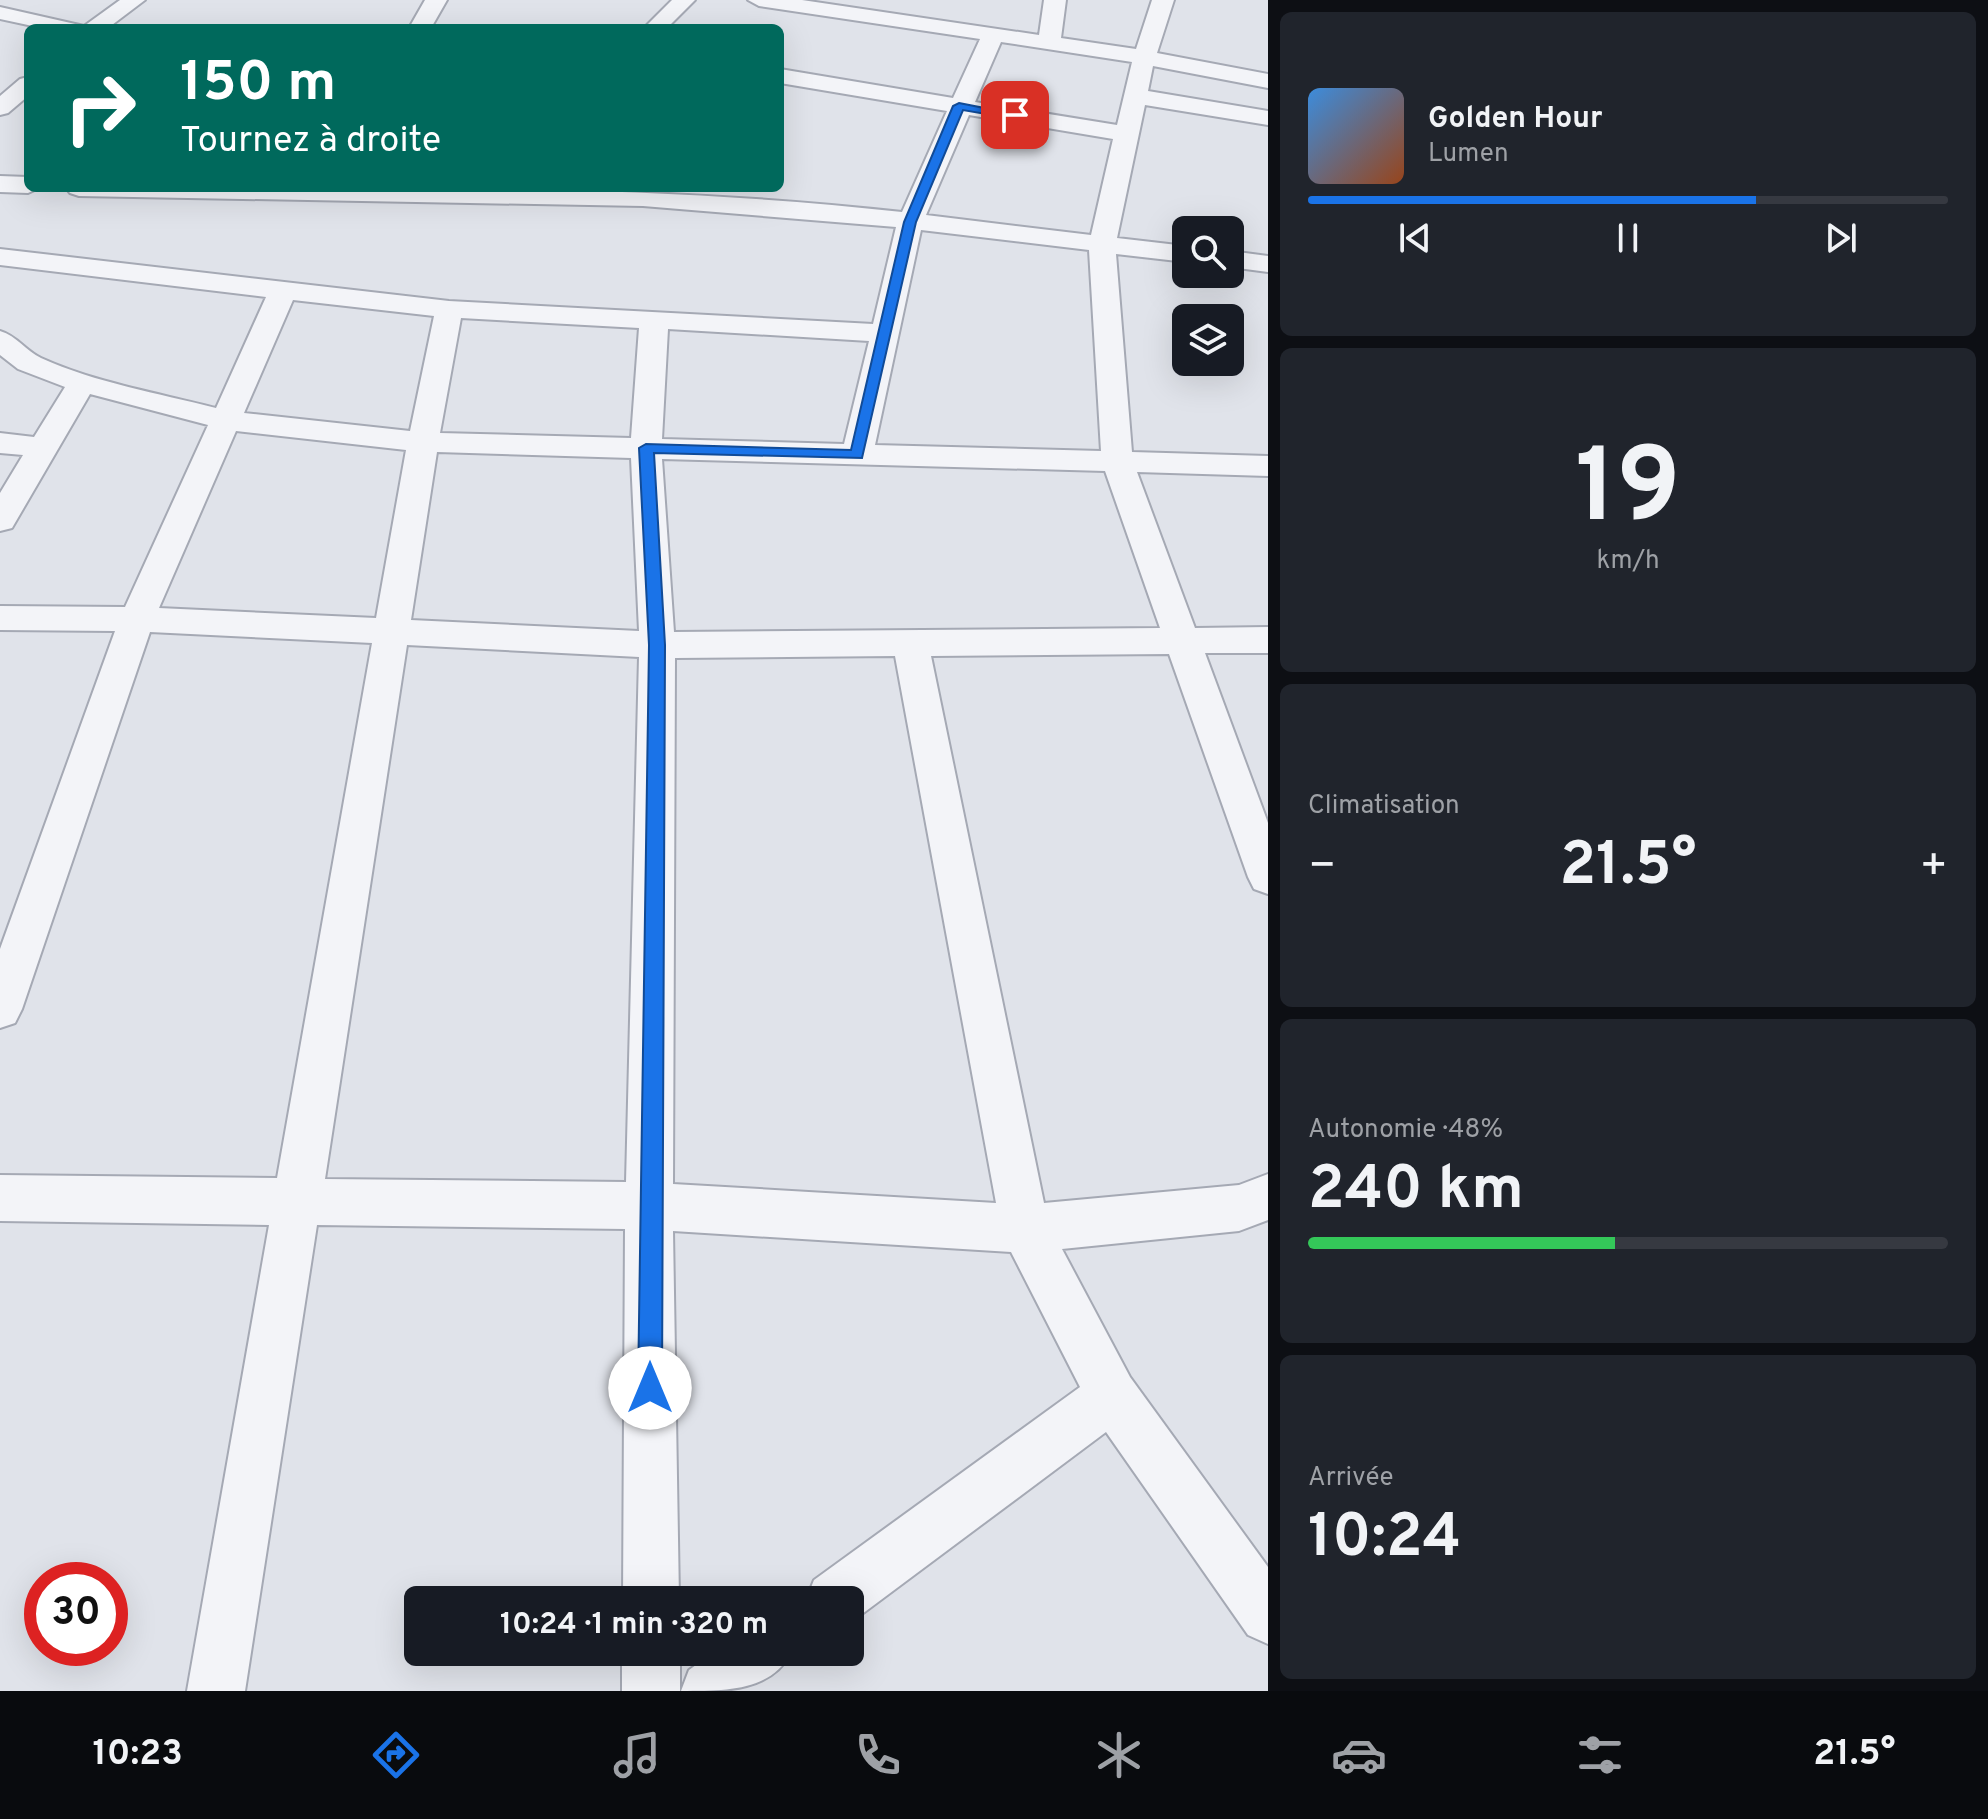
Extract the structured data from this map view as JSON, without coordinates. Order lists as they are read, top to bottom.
{
  "page": {
    "turn": ["150 m", "Tournez à droite"],
    "song": ["Golden Hour", "Lumen"],
    "tile": [
      ["19", "km/h"],
      "Climatisation",
      ["Autonomie · 48%", "240 km"],
      ["Arrivée", "10:24"]
    ],
    "heat": ["−", "21.5°", "+"],
    "limit": "30",
    "trip": "10:24 · 1 min · 320 m",
    "tabs": ["10:23", "21.5°"]
  }
}
